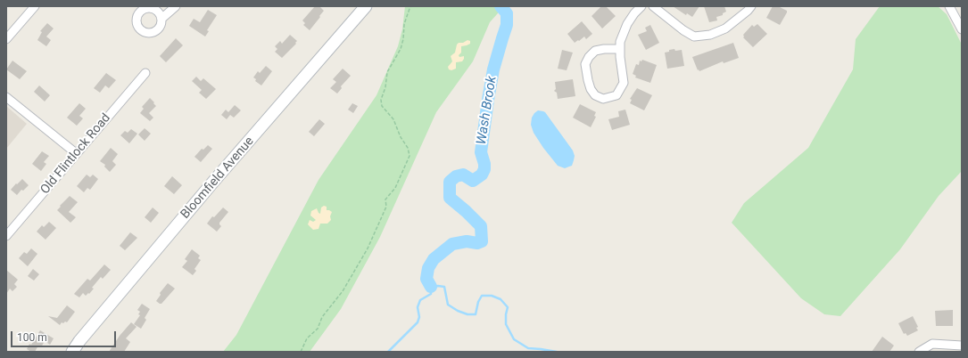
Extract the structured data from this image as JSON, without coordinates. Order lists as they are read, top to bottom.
{
  "streets": {
    "main road": ["Bloomfield Avenue"],
    "street": ["Old Flintlock Road"]
  },
  "water": ["Wash Brook"],
  "scale_bar": "100 m"
}
